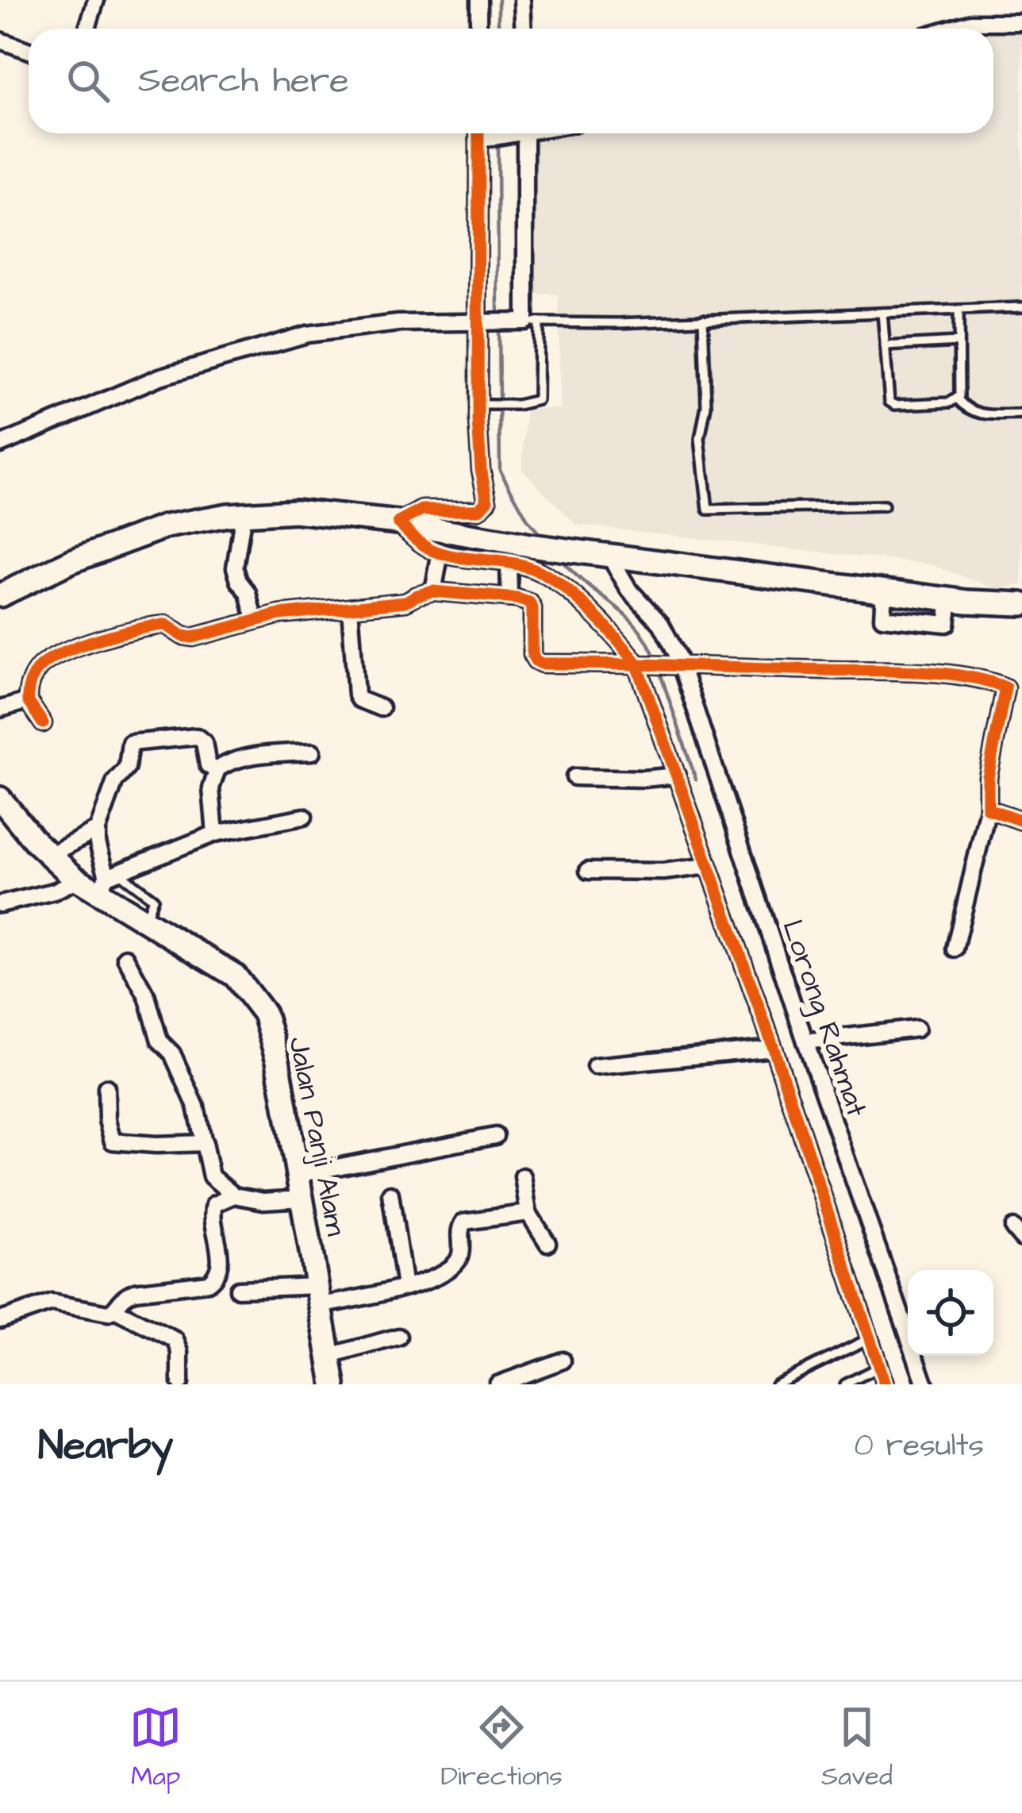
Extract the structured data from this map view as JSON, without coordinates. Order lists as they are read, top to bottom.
{
  "streets": {
    "street": ["Lorong Rahmat", "Jalan Panji Alam"]
  },
  "page": {
    "search": "Search here",
    "heading": ["Nearby", "0 results"],
    "nav": ["Map", "Directions", "Saved"]
  }
}
